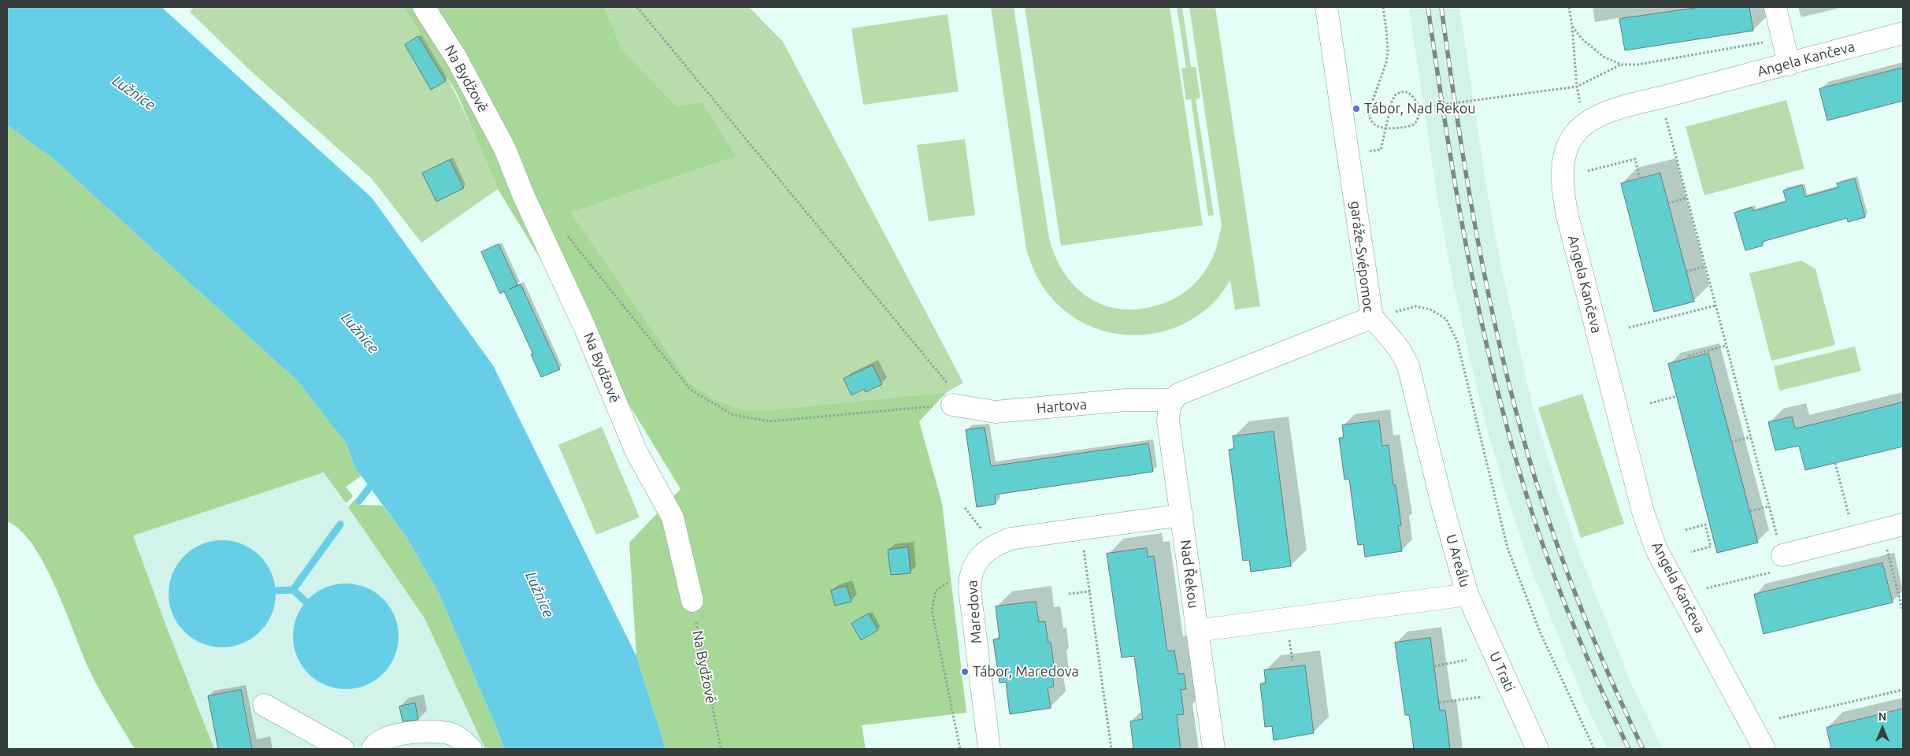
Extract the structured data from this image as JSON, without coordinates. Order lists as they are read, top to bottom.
{
  "streets": {
    "street": [
      "Angela Kančeva",
      "Na Bydžově",
      "garáže-Svépomoc",
      "Hartova",
      "U Areálu",
      "Nad Řekou",
      "Maredova",
      "U Trati"
    ]
  },
  "crossings": [
    ["garáže-Svépomoc", "Hartova"],
    ["garáže-Svépomoc", "U Areálu"],
    ["garáže-Svépomoc", "Nad Řekou"],
    ["Hartova", "Nad Řekou"],
    ["U Areálu", "Nad Řekou"],
    ["U Areálu", "U Trati"],
    ["Nad Řekou", "Maredova"]
  ],
  "water": ["Lužnice"],
  "places": ["Tábor, Nad Řekou", "Tábor, Maredova"],
  "north": "top"
}
